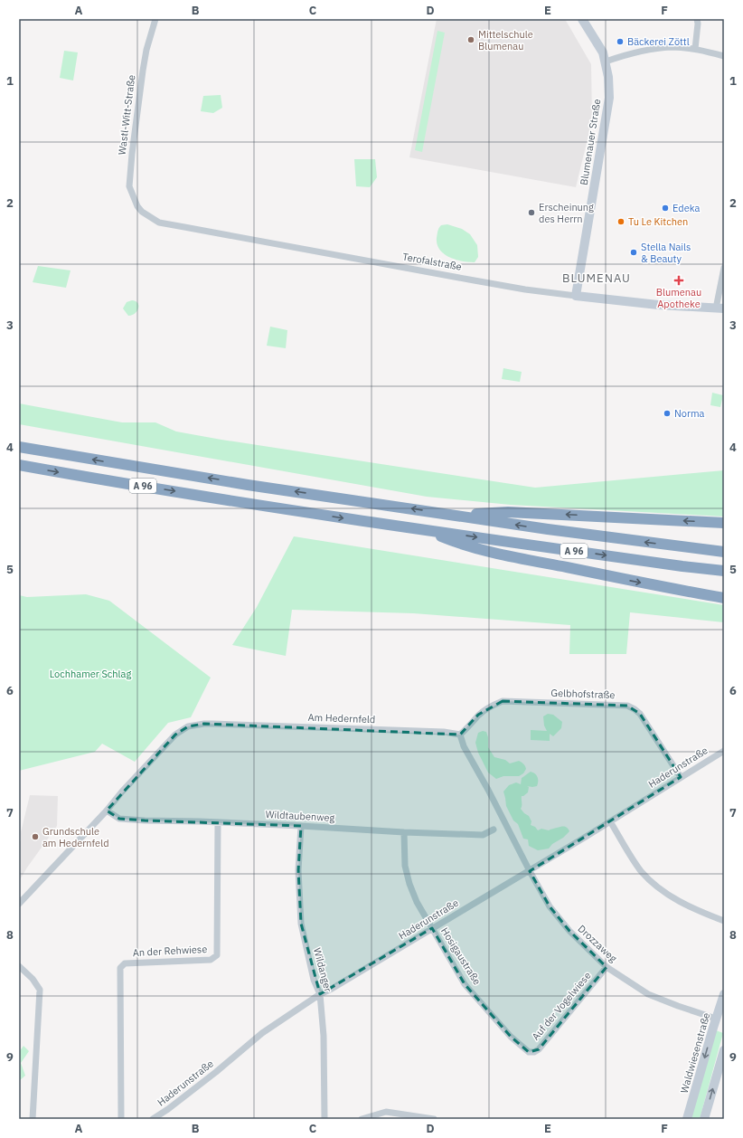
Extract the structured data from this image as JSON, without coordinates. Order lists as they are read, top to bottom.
{
  "streets": {
    "highway": ["A 96"],
    "street": [
      "Wastl-Witt-Straße",
      "Blumenauer Straße",
      "Terofalstraße",
      "Gelbhofstraße",
      "Am Hedernfeld",
      "Haderunstraße",
      "Wildtaubenweg",
      "Drozzaweg",
      "An der Rehwiese",
      "Hosigaustraße",
      "Wildanger",
      "Auf der Vogelwiese",
      "Waldwiesenstraße"
    ]
  },
  "crossings": [
    ["Wastl-Witt-Straße", "Terofalstraße"],
    ["Blumenauer Straße", "Terofalstraße"],
    ["Gelbhofstraße", "Am Hedernfeld"],
    ["Gelbhofstraße", "Haderunstraße"],
    ["Am Hedernfeld", "Wildtaubenweg"],
    ["Haderunstraße", "Drozzaweg"],
    ["Haderunstraße", "Hosigaustraße"],
    ["Haderunstraße", "Wildanger"],
    ["Wildtaubenweg", "An der Rehwiese"],
    ["Wildtaubenweg", "Hosigaustraße"],
    ["Wildtaubenweg", "Wildanger"],
    ["Drozzaweg", "Auf der Vogelwiese"],
    ["Drozzaweg", "Waldwiesenstraße"],
    ["Hosigaustraße", "Auf der Vogelwiese"]
  ],
  "districts": ["BLUMENAU"],
  "parks": ["Lochhamer Schlag"],
  "places": {
    "other": [
      "Mittelschule Blumenau",
      "Bäckerei Zöttl",
      "Edeka",
      "Erscheinung des Herrn",
      "Tu Le Kitchen",
      "Stella Nails & Beauty",
      "Norma",
      "Grundschule am Hedernfeld"
    ],
    "health": ["Blumenau Apotheke"]
  },
  "grid": {
    "columns": [
      "A",
      "B",
      "C",
      "D",
      "E",
      "F"
    ],
    "rows": [
      "1",
      "2",
      "3",
      "4",
      "5",
      "6",
      "7",
      "8",
      "9"
    ]
  }
}
